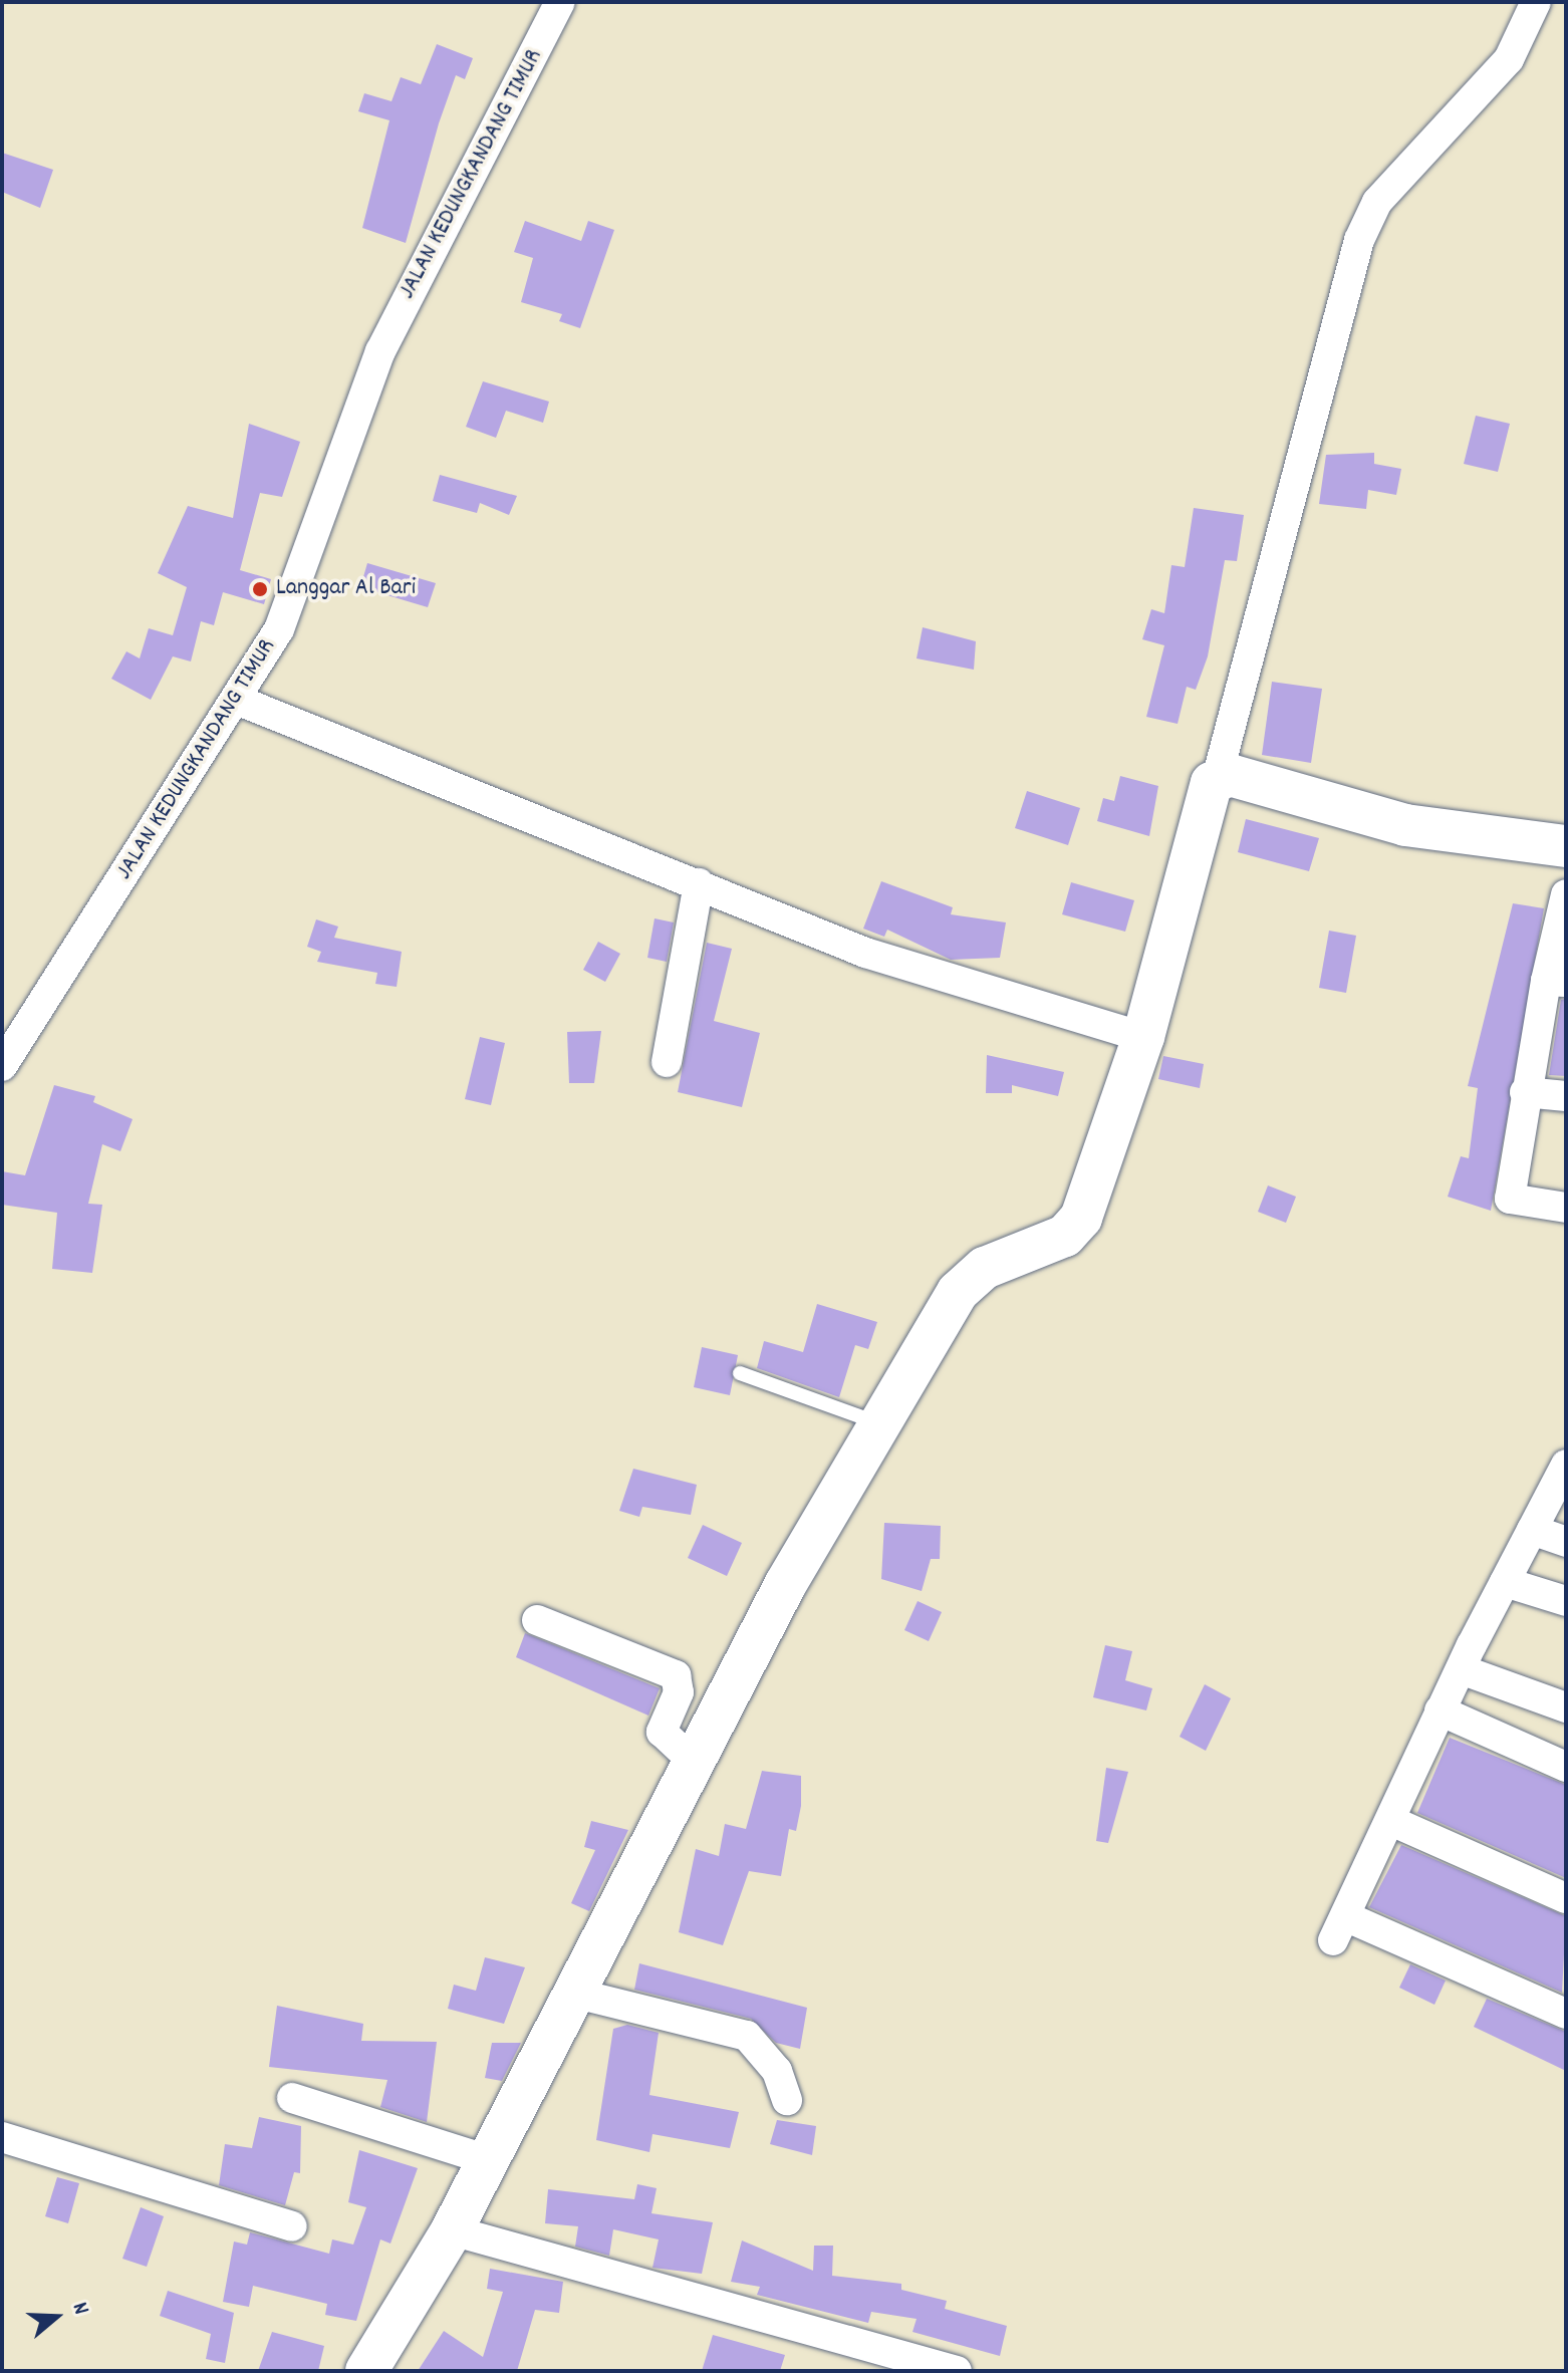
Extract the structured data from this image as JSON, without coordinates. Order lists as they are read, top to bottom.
{
  "streets": {
    "street": ["JALAN KEDUNGKANDANG TIMUR"]
  },
  "places": ["Langgar Al Bari"],
  "north": "right"
}
